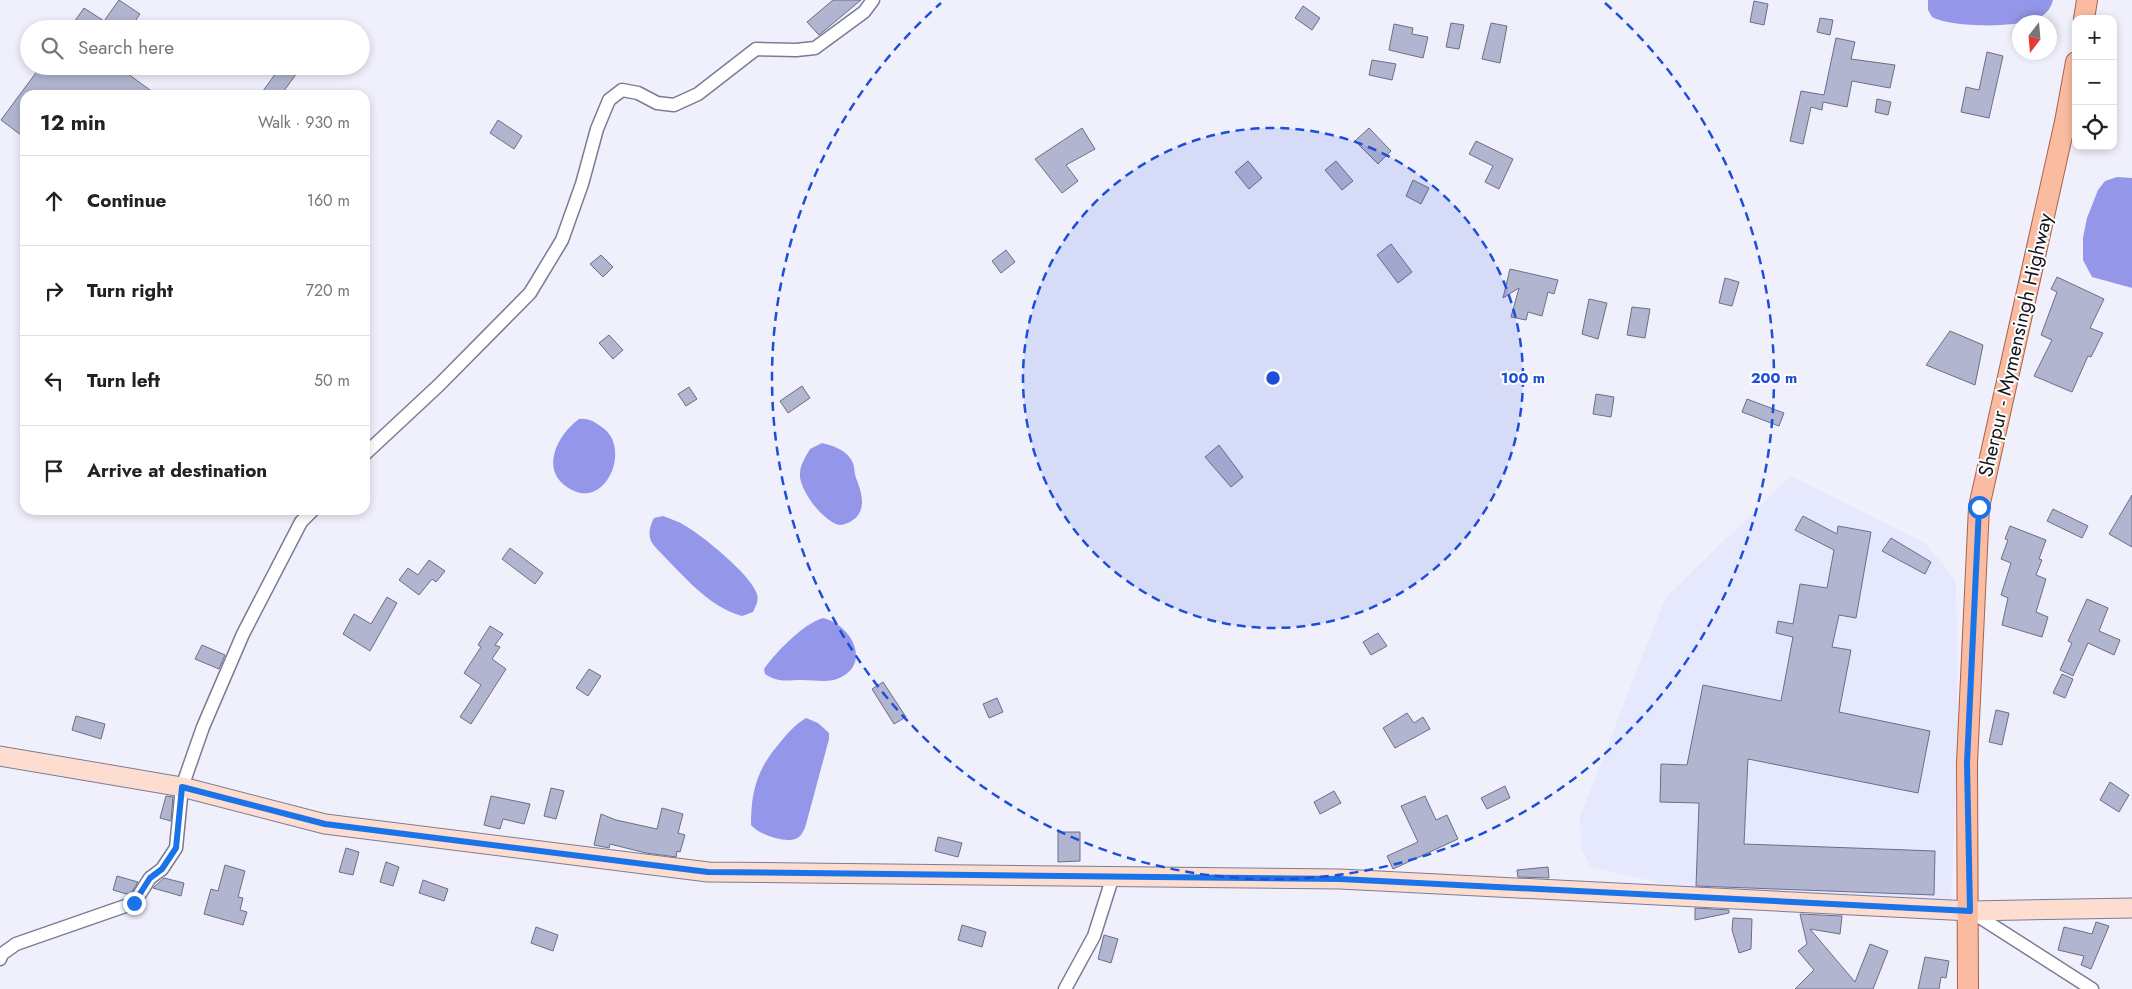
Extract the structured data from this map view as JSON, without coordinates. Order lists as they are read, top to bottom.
{
  "streets": {
    "main road": ["Sherpur - Mymensingh Highway"]
  },
  "north": "bottom",
  "page": {
    "map_buttons": ["+", "−"],
    "search": "Search here",
    "heading": ["12 min", "Walk · 930 m"],
    "list": [
      ["Continue", "160 m"],
      ["Turn right", "720 m"],
      ["Turn left", "50 m"],
      "Arrive at destination"
    ]
  },
  "rings": ["100 m", "200 m"]
}
